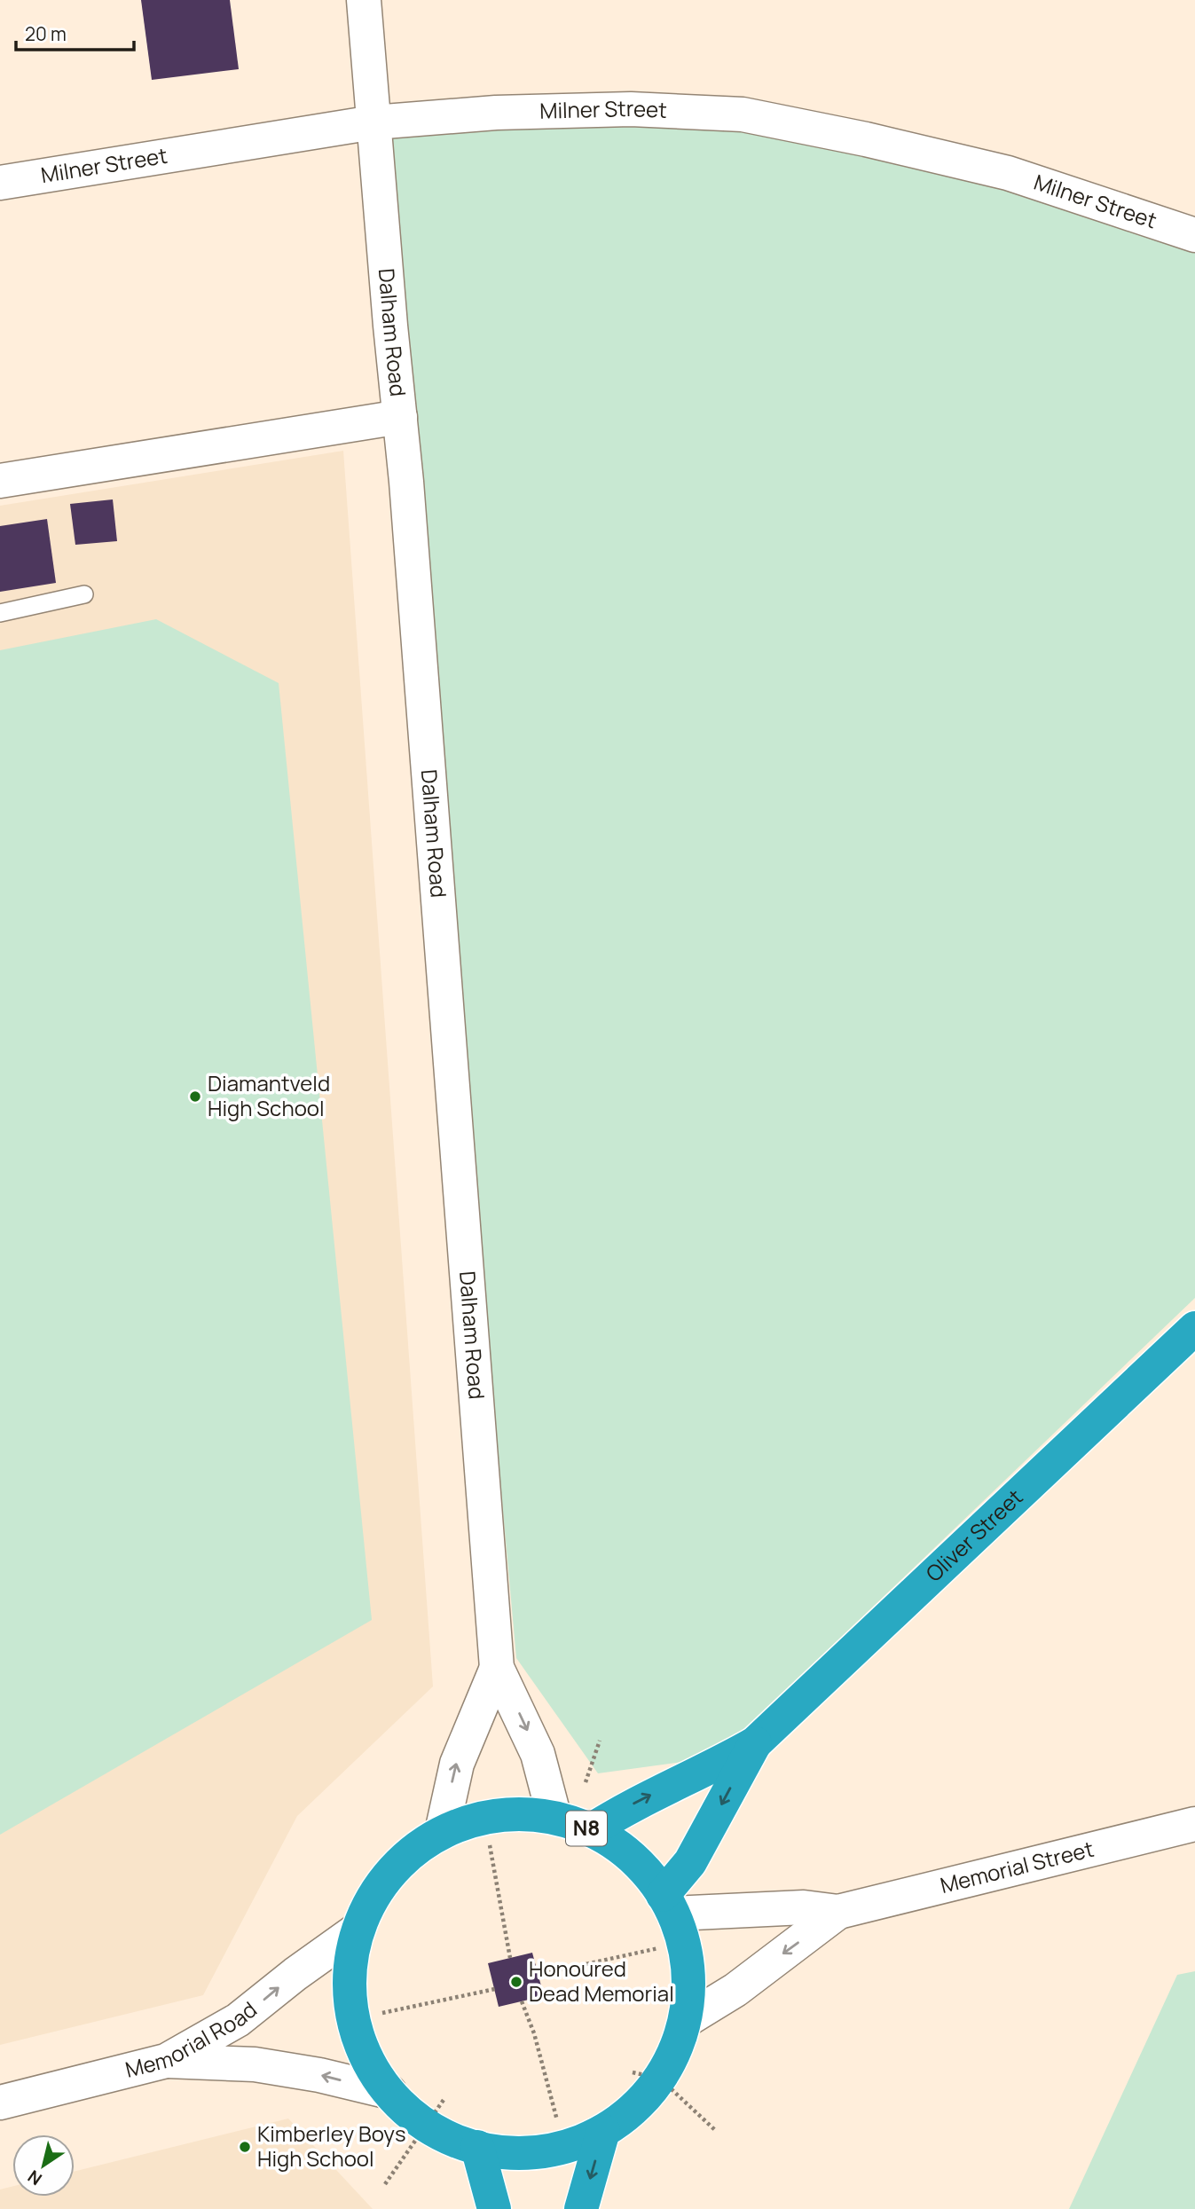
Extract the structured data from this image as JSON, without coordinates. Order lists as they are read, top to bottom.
{
  "streets": {
    "highway": ["Oliver Street", "N8"],
    "street": [
      "Milner Street",
      "Dalham Road",
      "Memorial Street",
      "Memorial Road"
    ]
  },
  "crossings": [
    ["Milner Street", "Dalham Road"],
    ["Dalham Road", "N8"],
    ["Oliver Street", "N8"],
    ["Oliver Street", "Memorial Street"],
    ["N8", "Memorial Street"],
    ["N8", "Memorial Road"]
  ],
  "one_way": ["Memorial Road"],
  "places": ["Diamantveld High School", "Honoured Dead Memorial", "Kimberley Boys High School"],
  "scale_bar": "20 m",
  "north": "bottom left"
}
